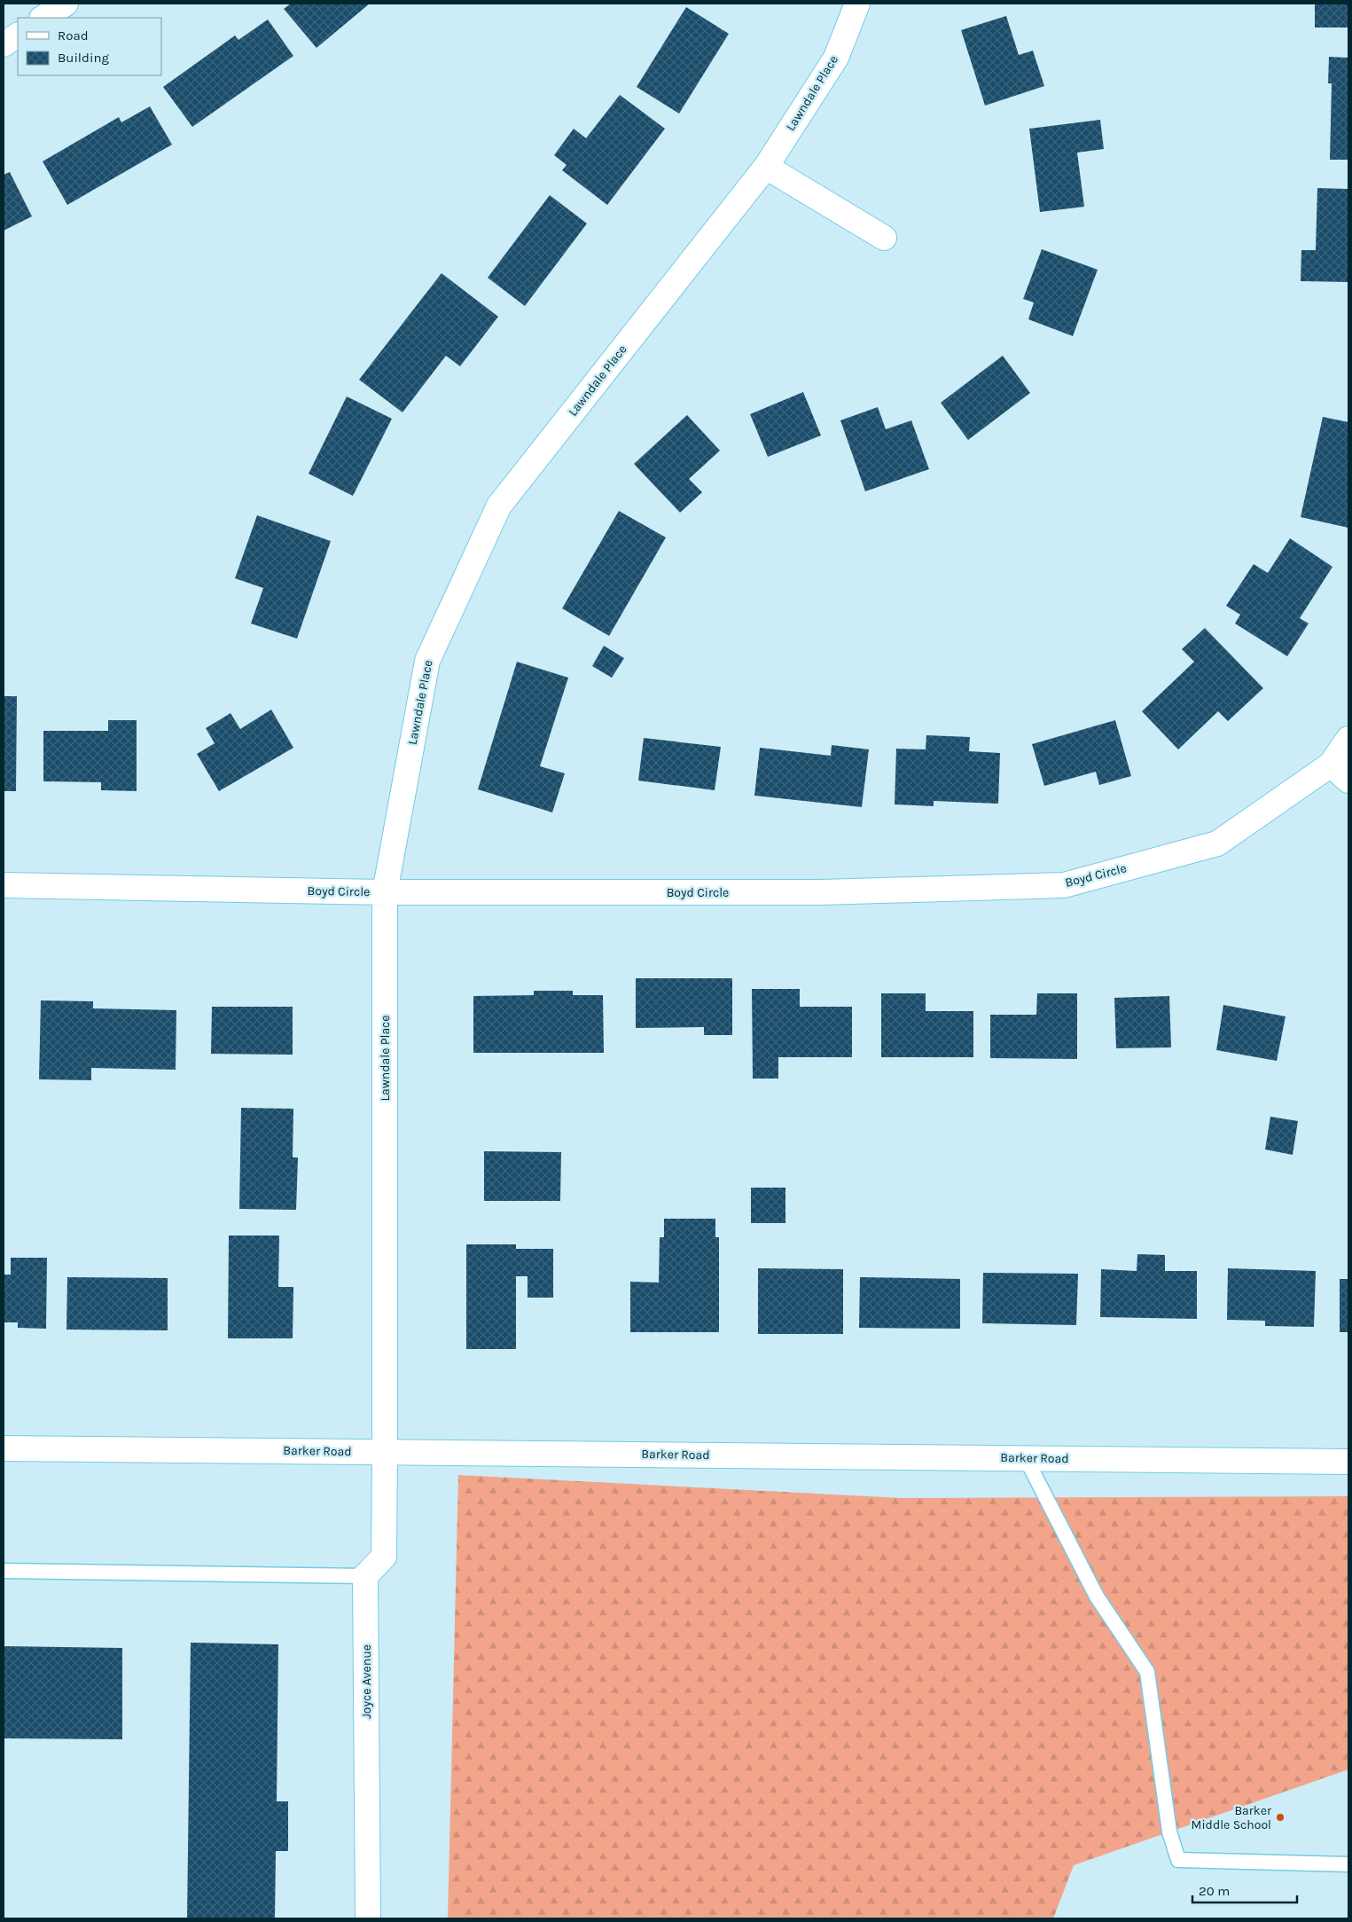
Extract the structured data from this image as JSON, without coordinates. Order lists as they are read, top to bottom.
{
  "streets": {
    "street": [
      "Lawndale Place",
      "Boyd Circle",
      "Barker Road",
      "Joyce Avenue"
    ]
  },
  "crossings": [
    ["Lawndale Place", "Boyd Circle"],
    ["Lawndale Place", "Barker Road"]
  ],
  "places": ["Barker Middle School"],
  "legend": ["Road", "Building"],
  "scale_bar": "20 m"
}
